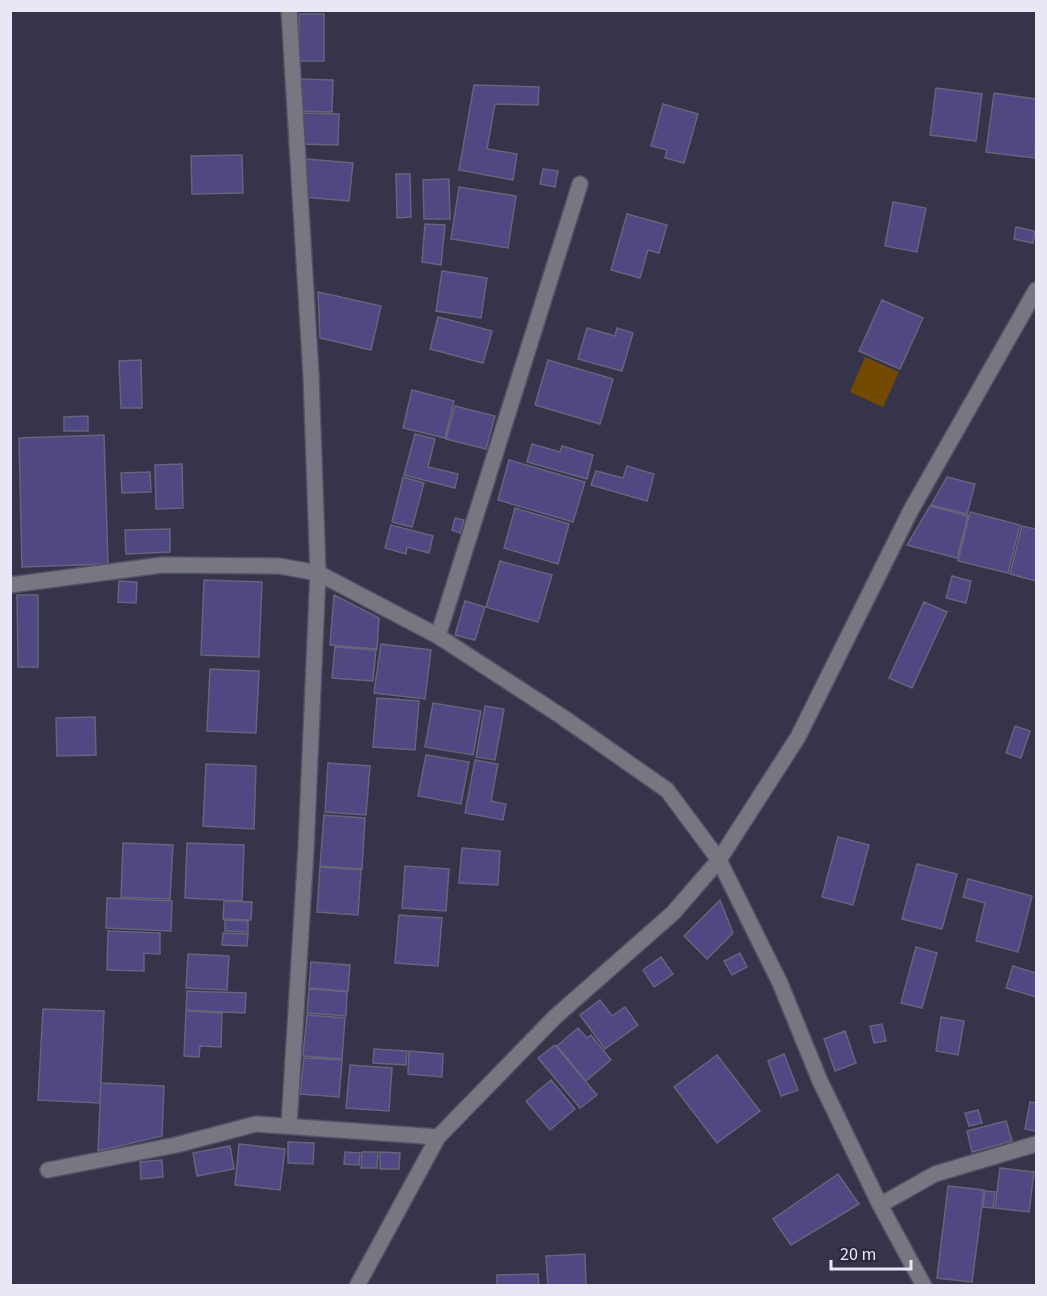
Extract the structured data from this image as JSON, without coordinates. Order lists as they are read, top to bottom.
{
  "scale_bar": "20 m"
}
